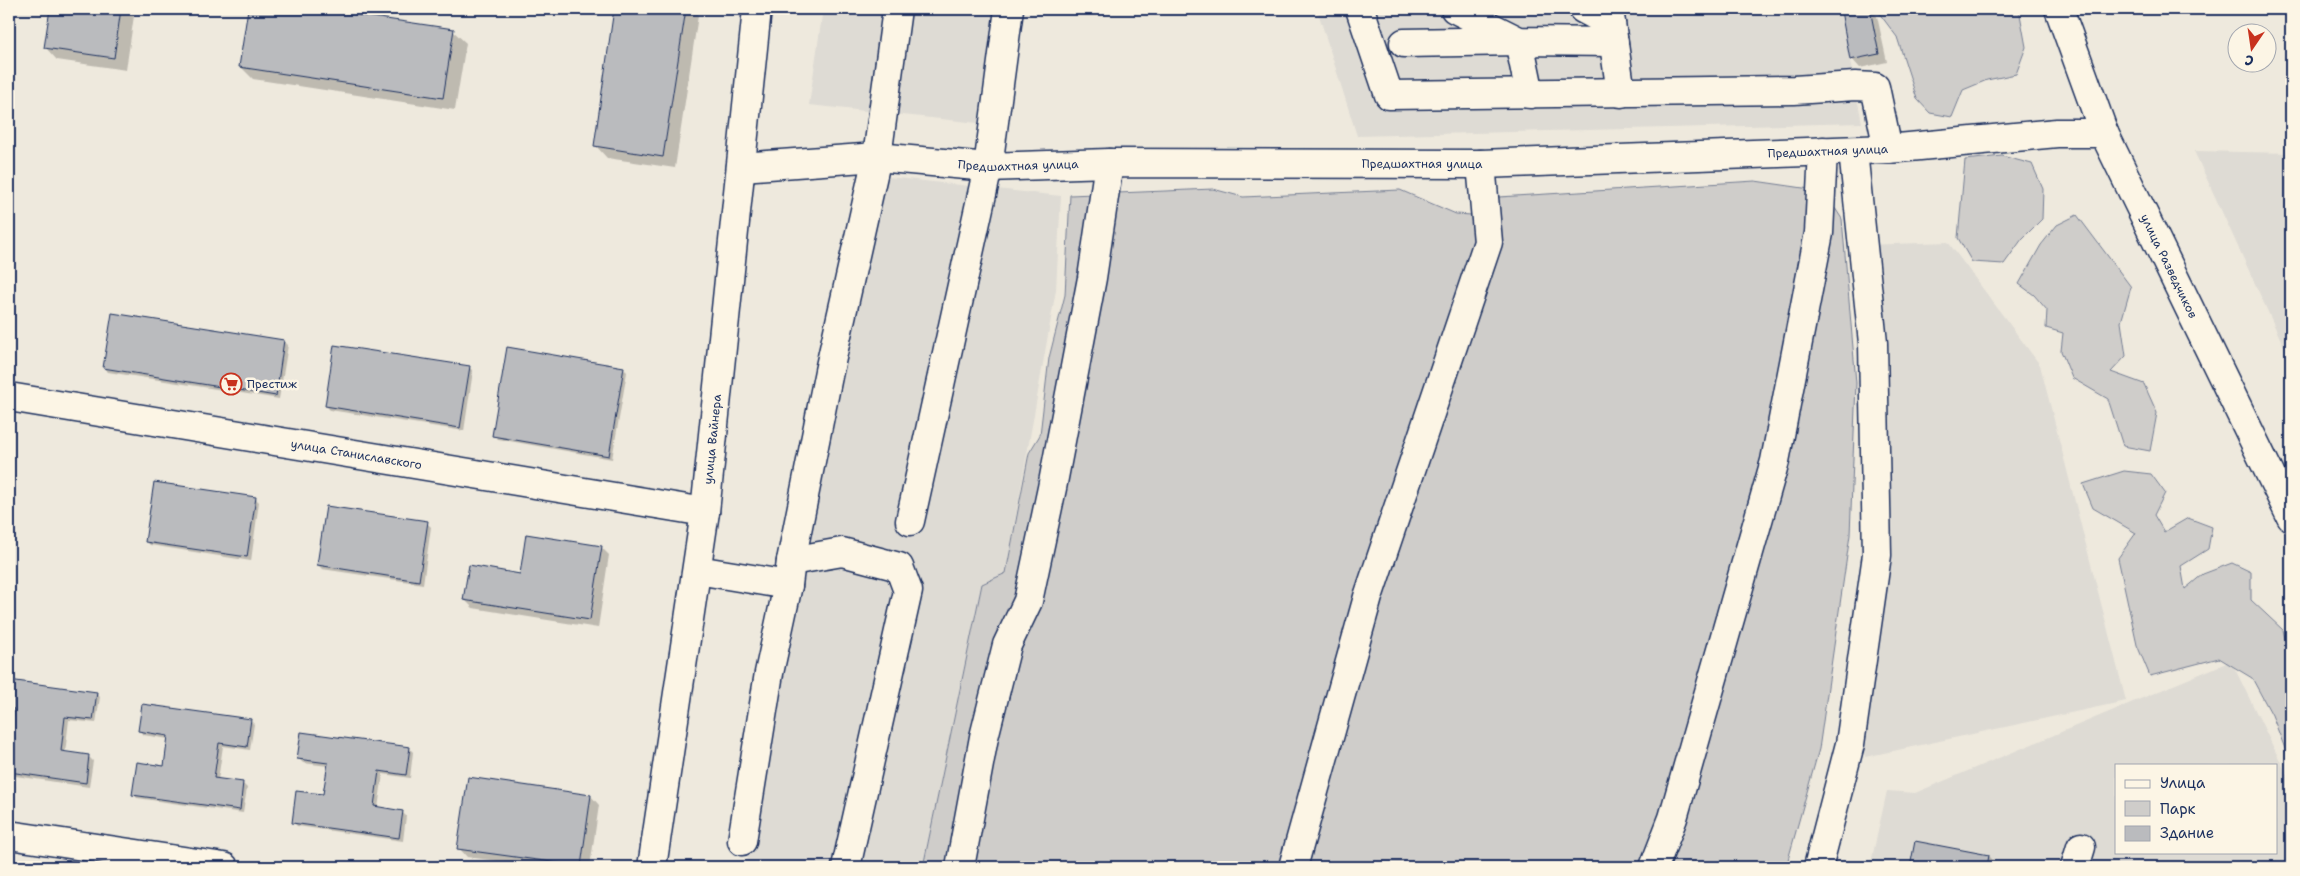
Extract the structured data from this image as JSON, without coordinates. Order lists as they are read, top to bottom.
{
  "streets": {
    "street": [
      "Предшахтная улица",
      "улица Разведчиков",
      "улица Вайнера",
      "улица Станиславского"
    ]
  },
  "crossings": [
    ["Предшахтная улица", "улица Разведчиков"],
    ["Предшахтная улица", "улица Вайнера"],
    ["улица Вайнера", "улица Станиславского"]
  ],
  "places": {
    "supermarket": ["Престиж"]
  },
  "legend": ["Улица", "Парк", "Здание"],
  "north": "bottom"
}
